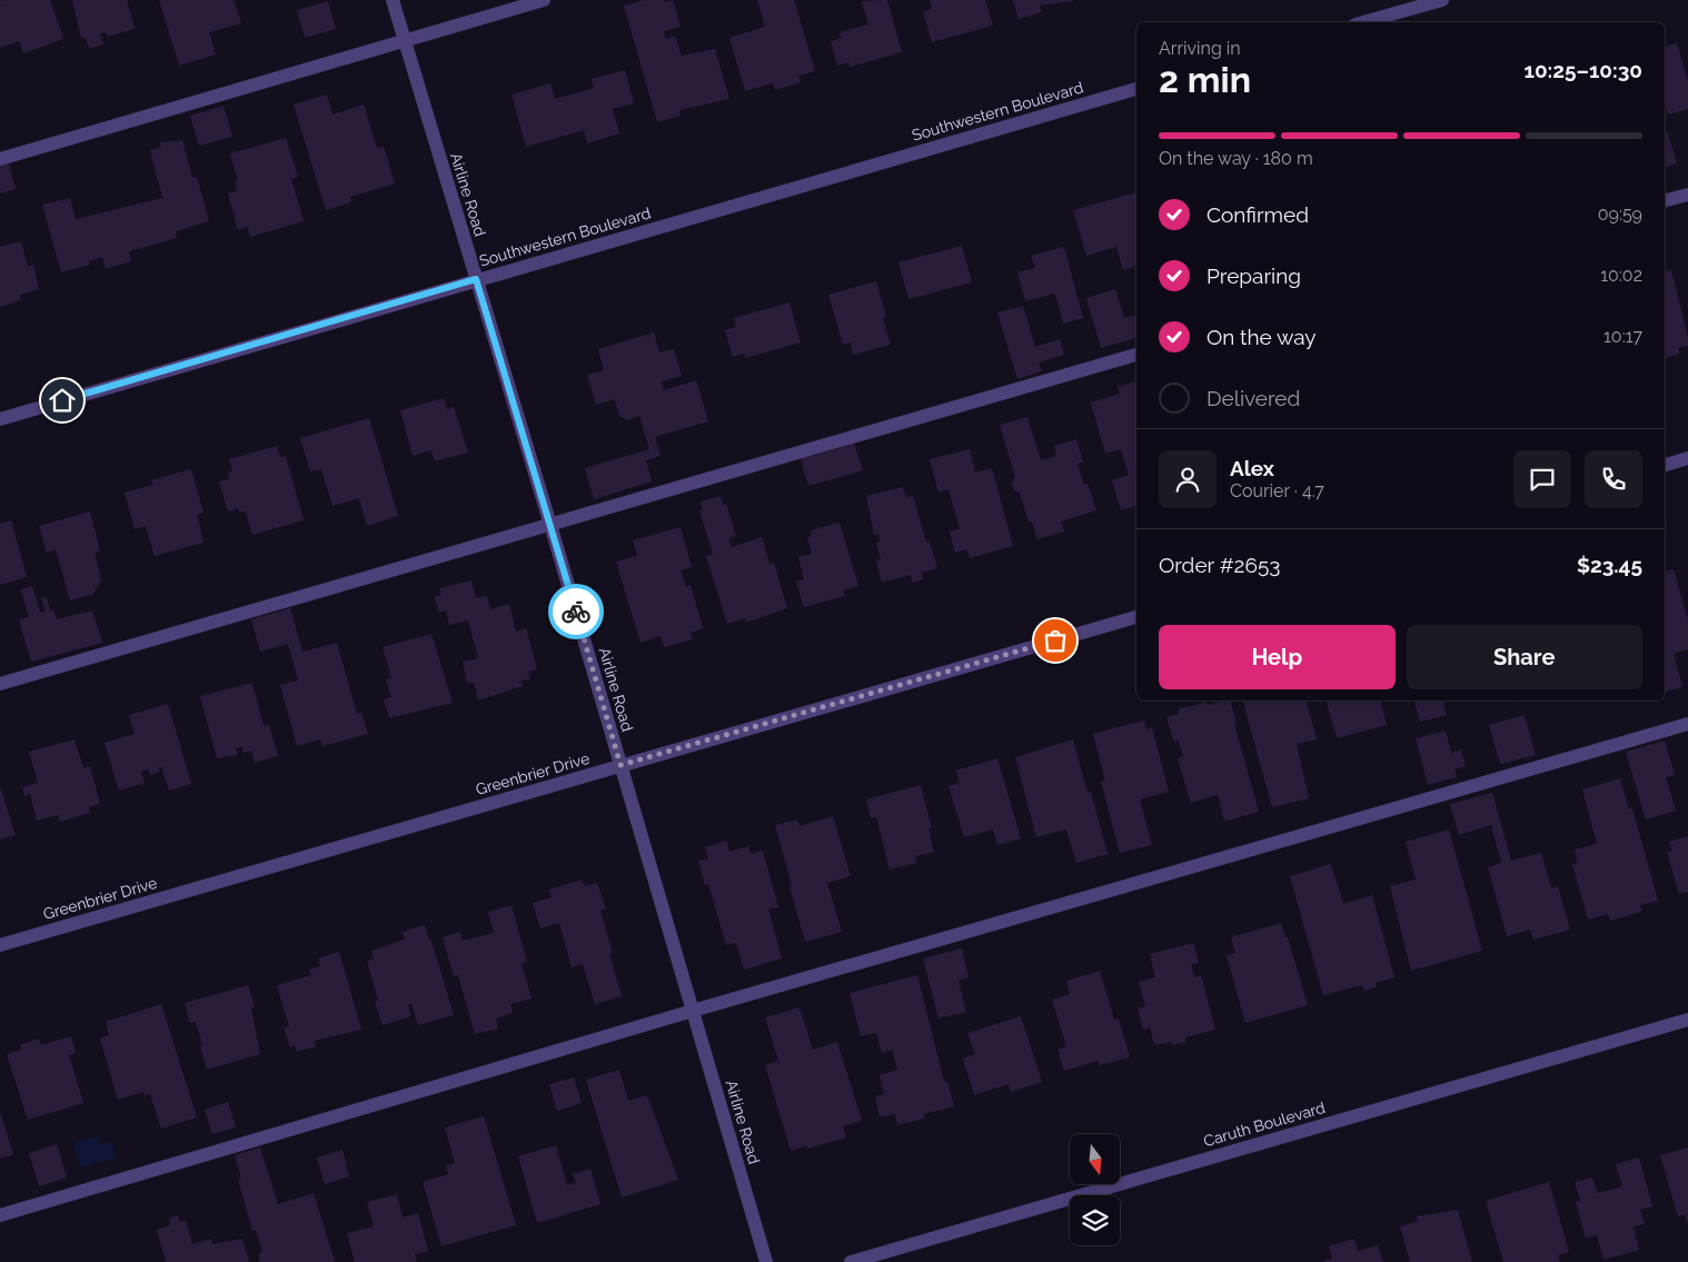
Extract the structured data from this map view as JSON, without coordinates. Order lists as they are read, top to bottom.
{
  "streets": {
    "street": [
      "Southwestern Boulevard",
      "Airline Road",
      "Greenbrier Drive",
      "Caruth Boulevard"
    ]
  },
  "crossings": [
    ["Southwestern Boulevard", "Airline Road"],
    ["Airline Road", "Greenbrier Drive"]
  ],
  "north": "bottom",
  "page": {
    "heading": ["2 min", "Arriving in", "10:25–10:30"],
    "panel": [
      "Alex",
      "Courier · 4.7",
      "Order #2653",
      "$23.45"
    ],
    "bar": "On the way · 180 m",
    "list": [
      ["Confirmed", "09:59"],
      ["Preparing", "10:02"],
      ["On the way", "10:17"],
      "Delivered"
    ],
    "buttons": ["Help", "Share"]
  }
}
